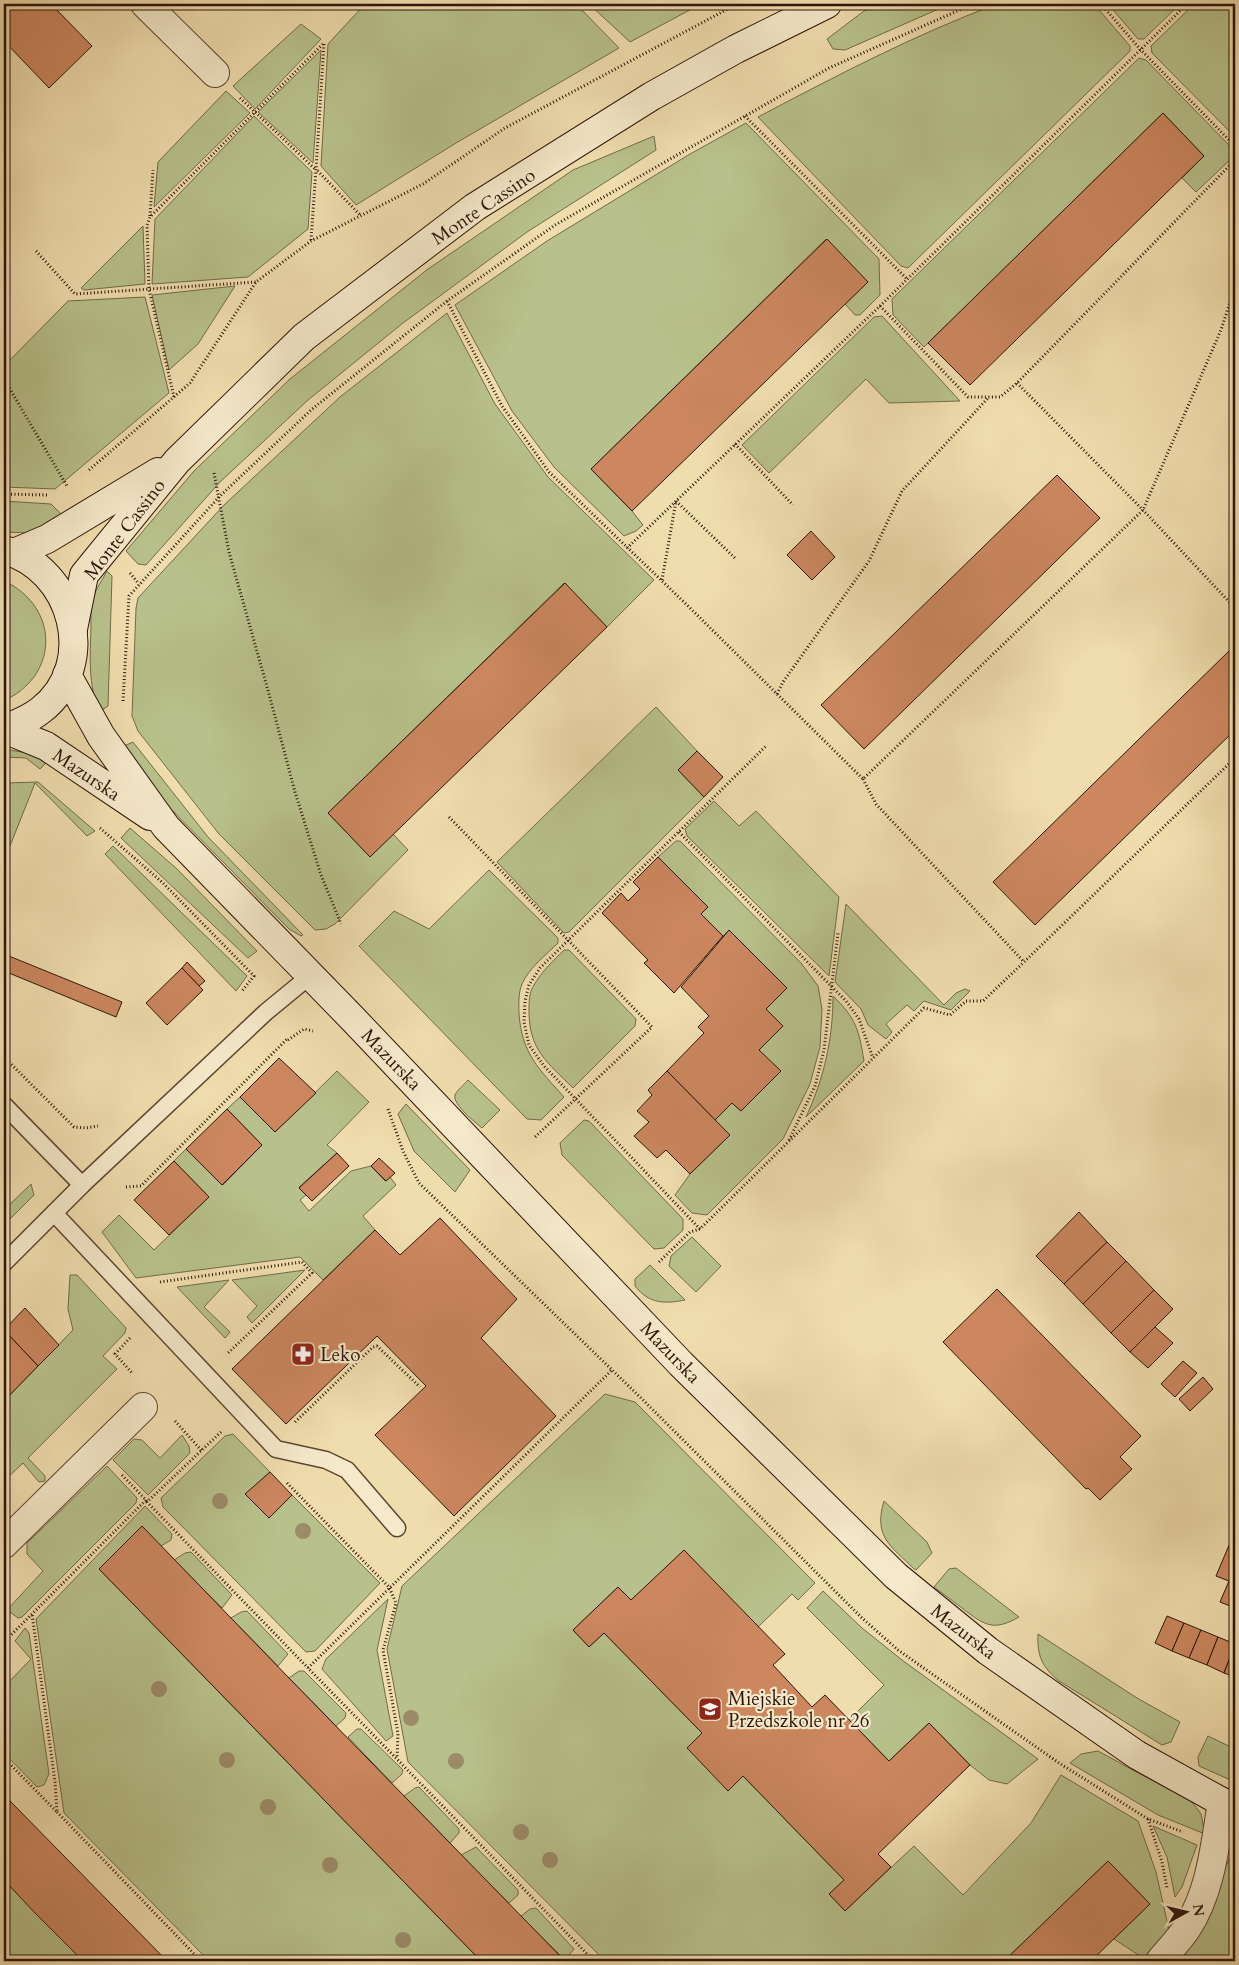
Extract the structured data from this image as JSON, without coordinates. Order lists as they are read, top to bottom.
{
  "streets": {
    "street": ["Monte Cassino", "Mazurska"]
  },
  "places": {
    "pharmacy": ["Leko"],
    "school or university": ["Miejskie Przedszkole nr 26"]
  },
  "north": "right"
}
